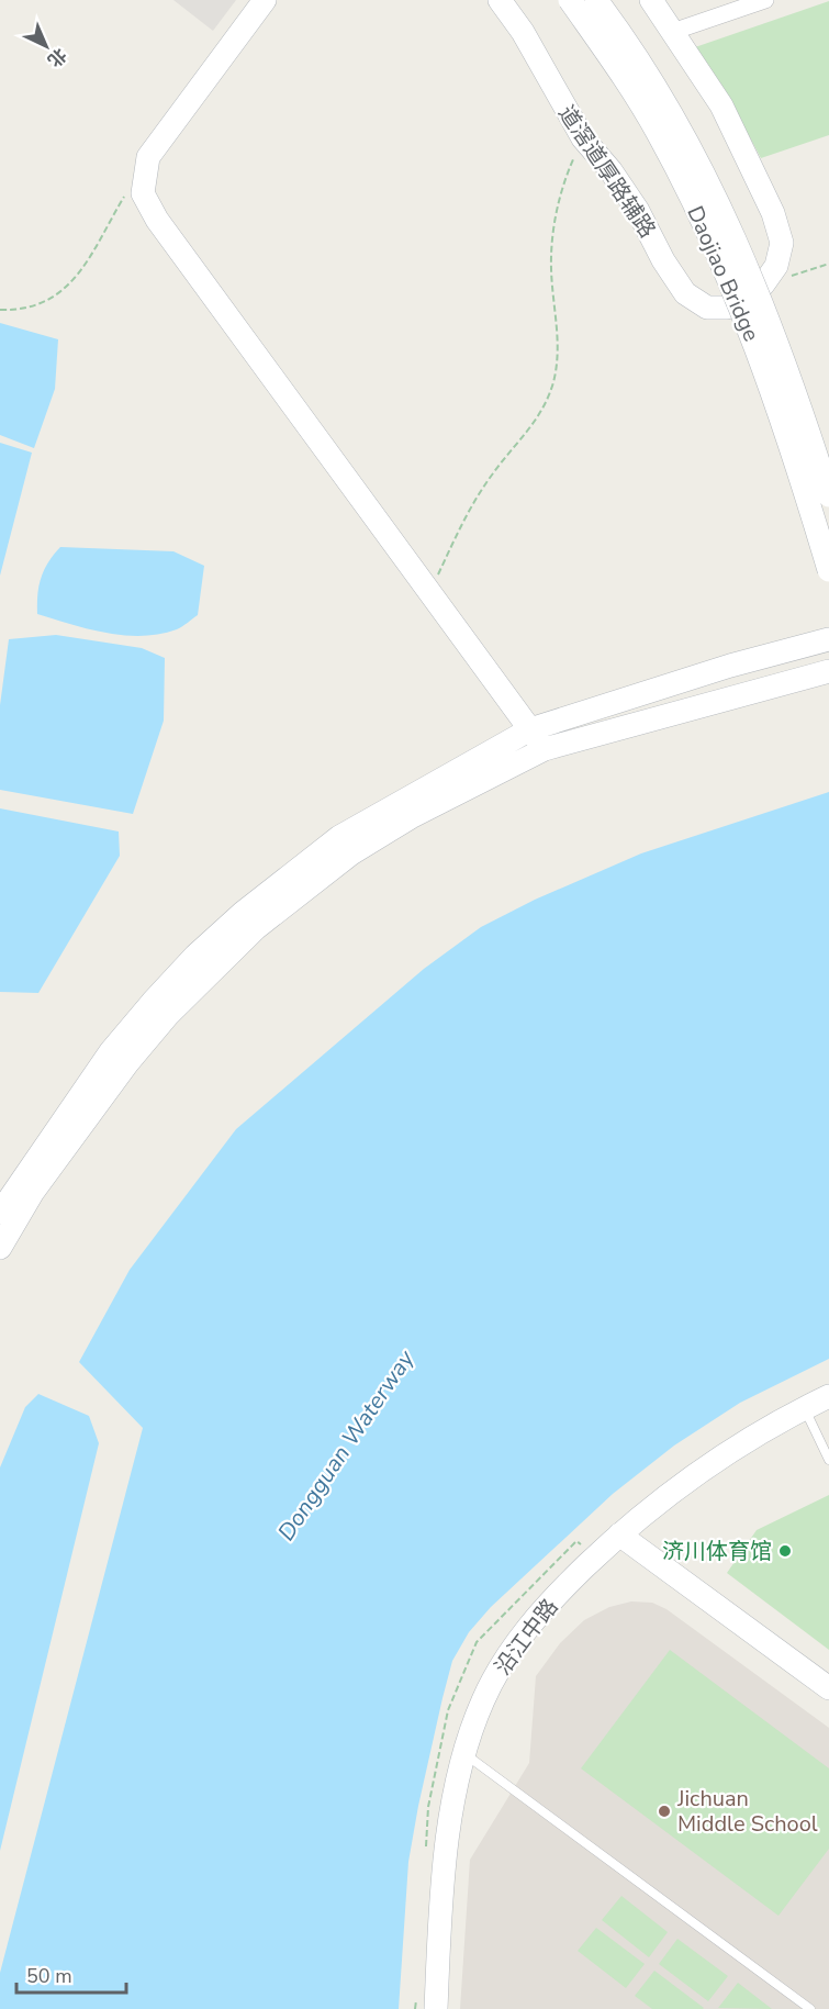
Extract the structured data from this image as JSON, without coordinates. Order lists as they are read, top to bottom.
{
  "streets": {
    "street": ["道滘道厚路辅路", "Daojiao Bridge", "沿江中路"]
  },
  "water": ["Dongguan Waterway"],
  "places": ["济川体育馆", "Jichuan Middle School"],
  "scale_bar": "50 m",
  "north": "bottom right"
}
